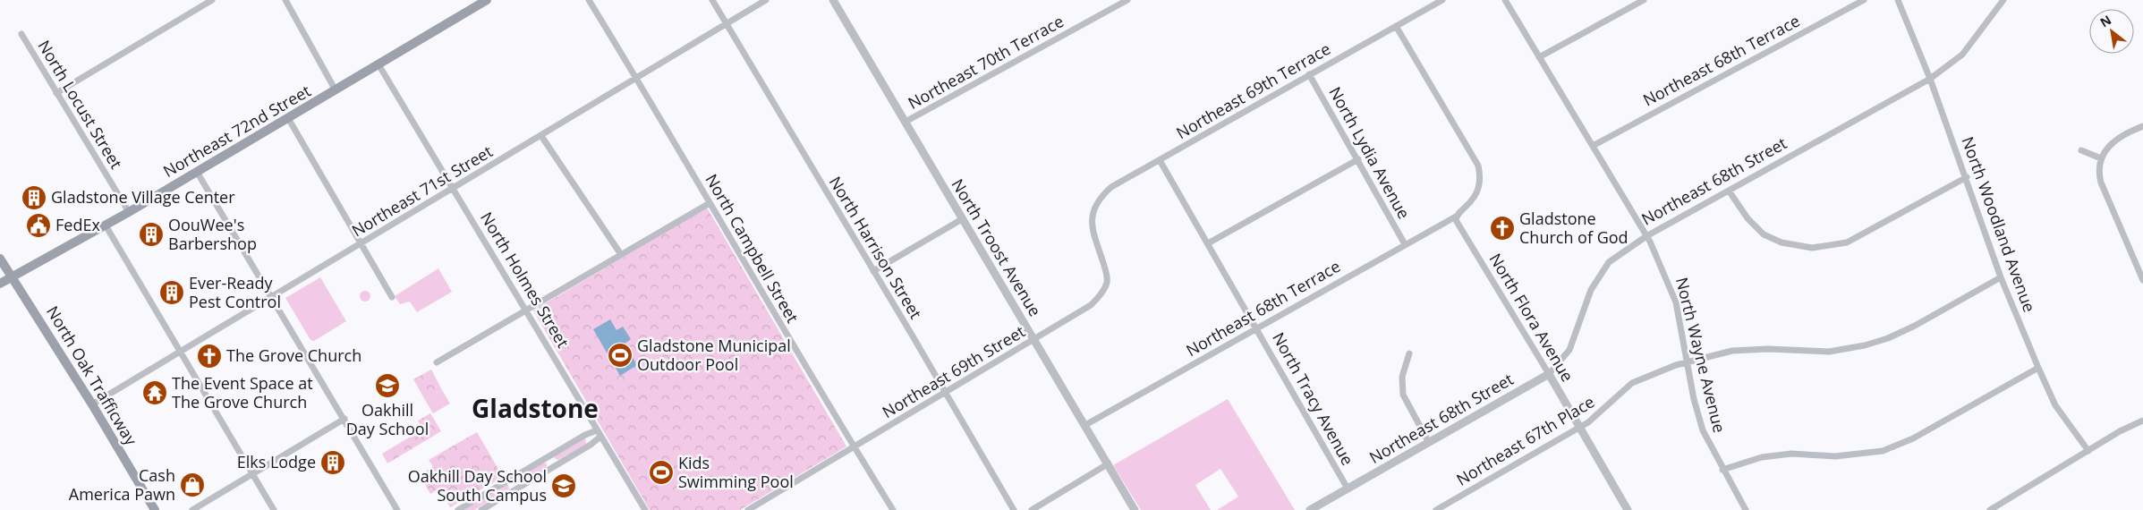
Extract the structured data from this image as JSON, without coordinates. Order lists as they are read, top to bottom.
{
  "streets": {
    "main road": ["Northeast 72nd Street", "North Oak Trafficway"],
    "street": [
      "Northeast 68th Terrace",
      "Northeast 70th Terrace",
      "Northeast 69th Terrace",
      "North Locust Street",
      "North Lydia Avenue",
      "Northeast 68th Street",
      "Northeast 71st Street",
      "North Woodland Avenue",
      "North Harrison Street",
      "North Troost Avenue",
      "North Campbell Street",
      "North Holmes Street",
      "North Flora Avenue",
      "North Wayne Avenue",
      "Northeast 69th Street",
      "North Tracy Avenue",
      "Northeast 67th Place"
    ]
  },
  "crossings": [
    ["Northeast 68th Terrace", "North Lydia Avenue"],
    ["Northeast 68th Terrace", "North Troost Avenue"],
    ["Northeast 68th Terrace", "North Flora Avenue"],
    ["Northeast 68th Terrace", "North Wayne Avenue"],
    ["Northeast 68th Terrace", "North Tracy Avenue"],
    ["Northeast 70th Terrace", "North Troost Avenue"],
    ["Northeast 69th Terrace", "North Lydia Avenue"],
    ["Northeast 69th Terrace", "Northeast 69th Street"],
    ["Northeast 69th Terrace", "North Tracy Avenue"],
    ["North Locust Street", "Northeast 72nd Street"],
    ["Northeast 72nd Street", "North Holmes Street"],
    ["Northeast 72nd Street", "North Oak Trafficway"],
    ["Northeast 68th Street", "North Woodland Avenue"],
    ["Northeast 68th Street", "North Flora Avenue"],
    ["Northeast 68th Street", "North Wayne Avenue"],
    ["Northeast 68th Street", "North Tracy Avenue"],
    ["Northeast 71st Street", "North Harrison Street"],
    ["Northeast 71st Street", "North Campbell Street"],
    ["Northeast 71st Street", "North Holmes Street"],
    ["Northeast 71st Street", "North Oak Trafficway"],
    ["North Woodland Avenue", "Northeast 67th Place"],
    ["North Harrison Street", "Northeast 69th Street"],
    ["North Troost Avenue", "Northeast 69th Street"],
    ["North Campbell Street", "Northeast 69th Street"],
    ["North Flora Avenue", "Northeast 67th Place"],
    ["North Wayne Avenue", "Northeast 67th Place"]
  ],
  "districts": ["Gladstone"],
  "places": {
    "building": [
      "Gladstone Village Center",
      "OouWee's Barbershop",
      "Ever-Ready Pest Control",
      "Elks Lodge"
    ],
    "public building": ["FedEx"],
    "church": ["Gladstone Church of God", "The Grove Church"],
    "sports": ["Gladstone Municipal Outdoor Pool", "Kids Swimming Pool"],
    "school or university": ["Oakhill Day School", "Oakhill Day School South Campus"],
    "temple": ["The Event Space at The Grove Church"],
    "shop": ["Cash America Pawn"]
  },
  "north": "top left"
}
